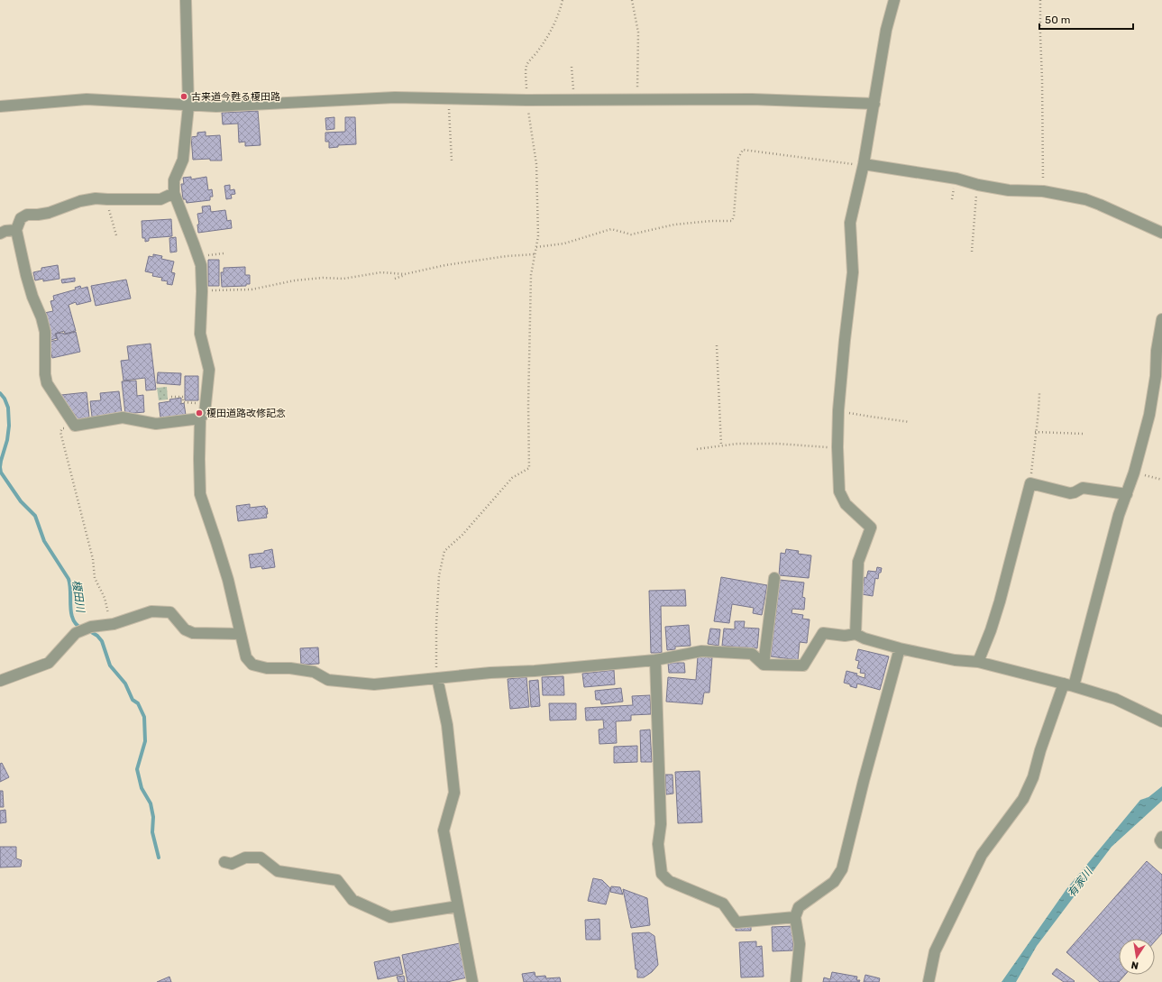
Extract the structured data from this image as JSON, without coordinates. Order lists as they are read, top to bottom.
{
  "water": ["榎田川", "有家川"],
  "places": ["古来道今甦る榎田路", "榎田道路改修記念"],
  "scale_bar": "50 m",
  "north": "bottom"
}
